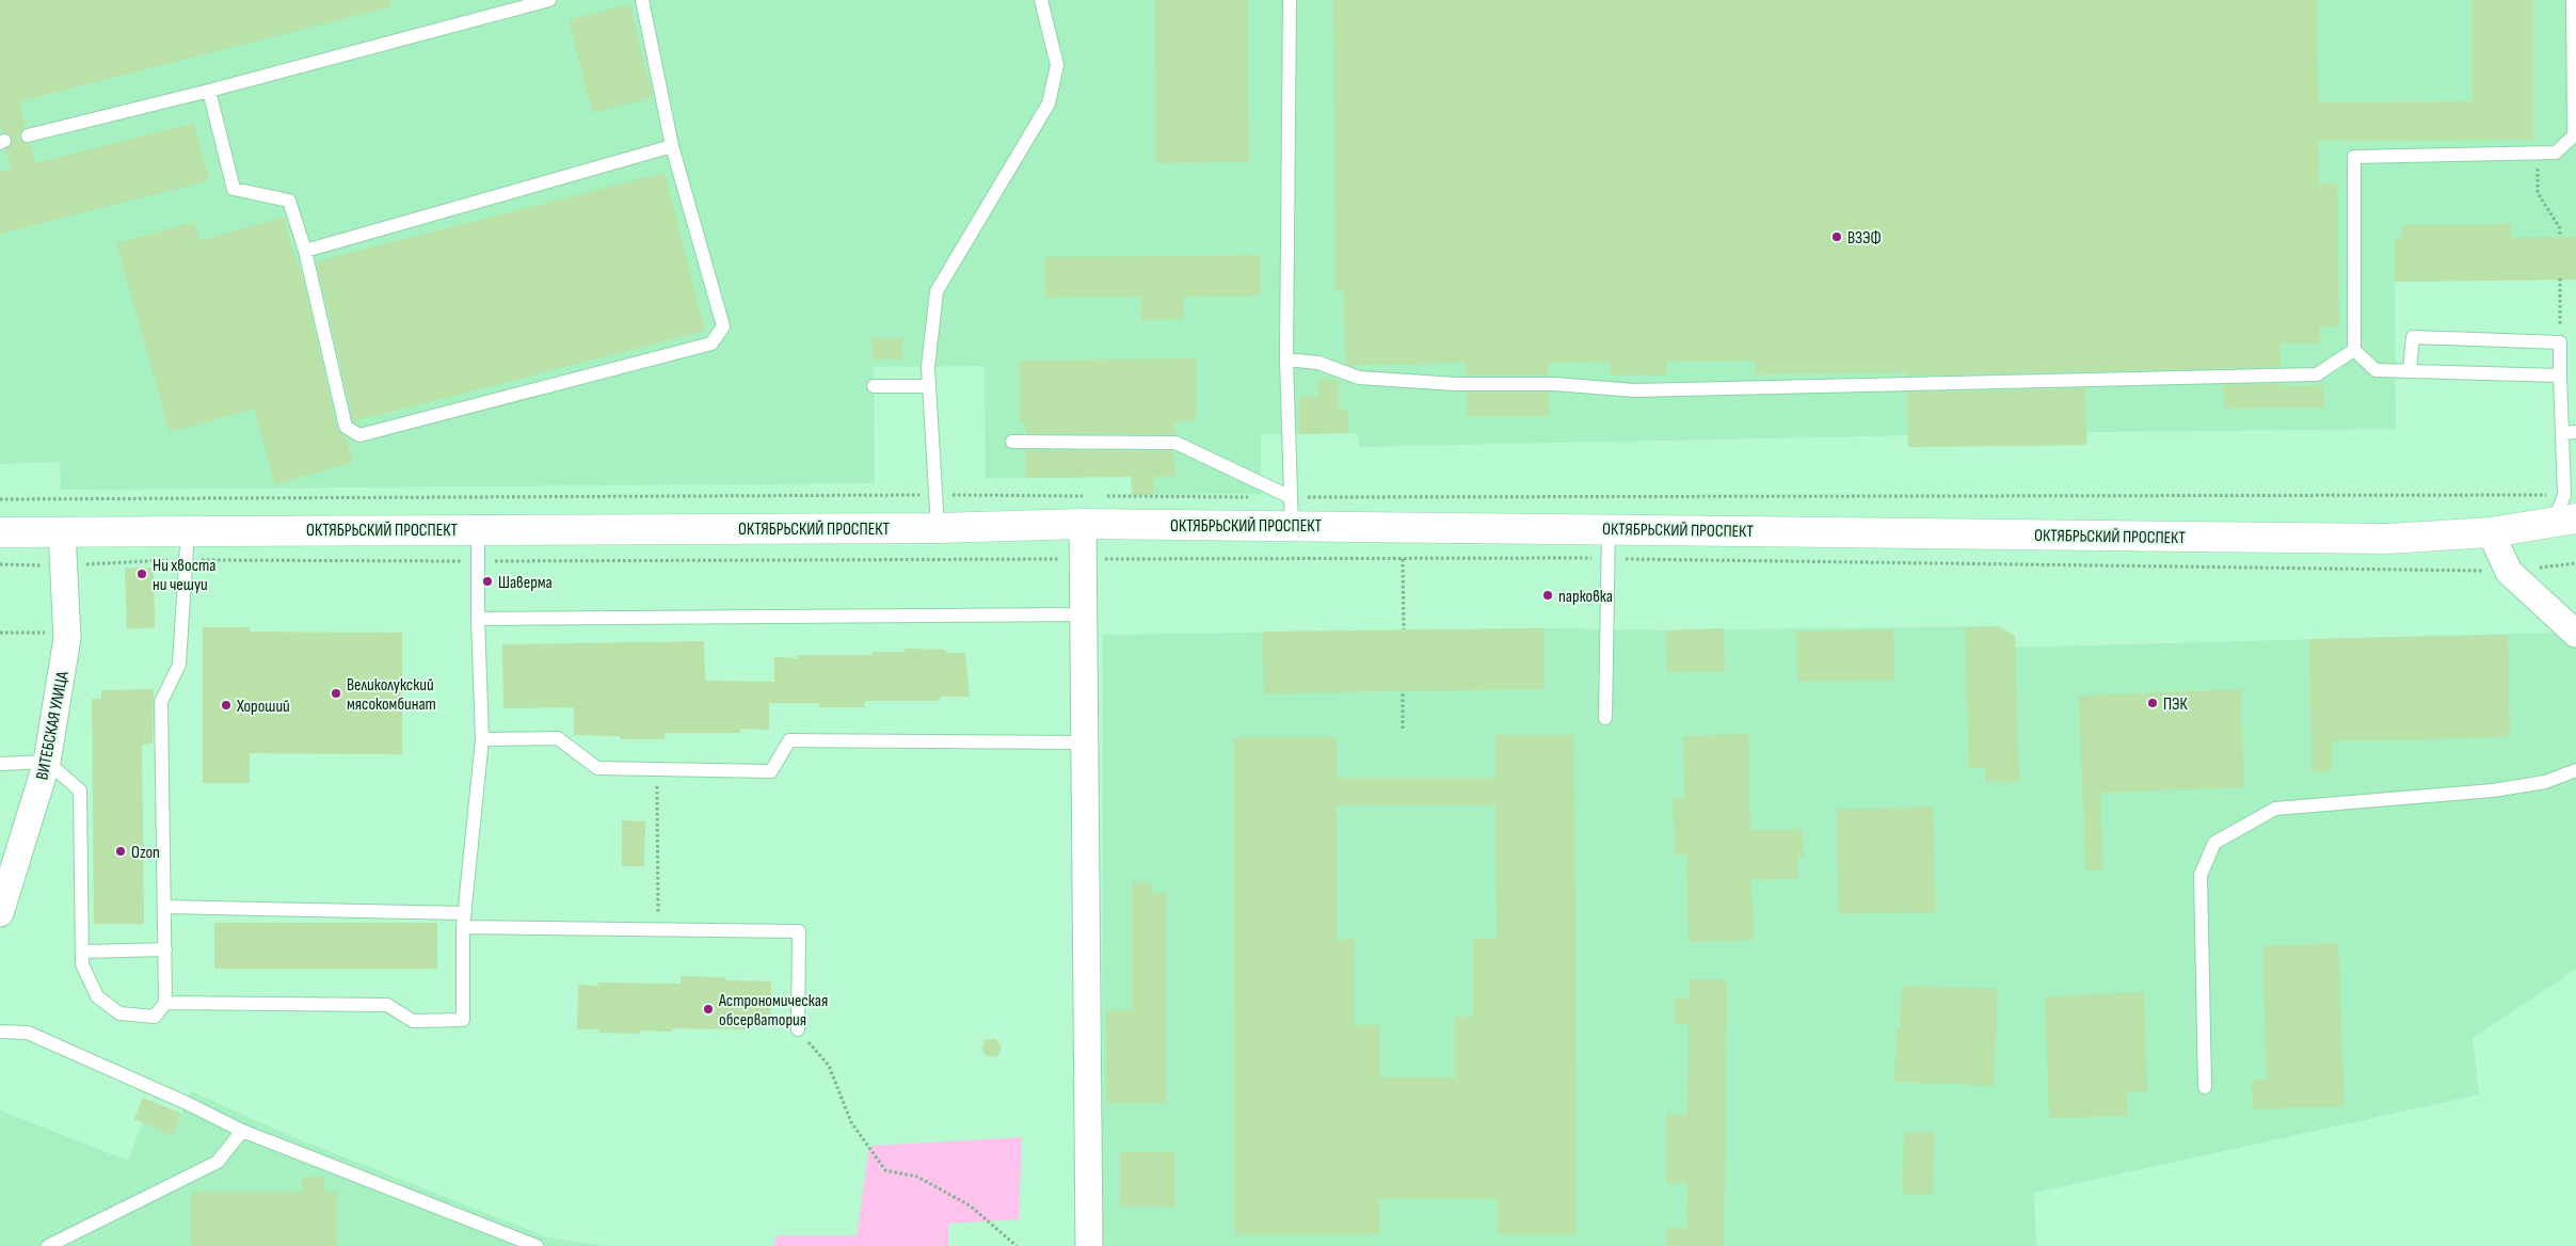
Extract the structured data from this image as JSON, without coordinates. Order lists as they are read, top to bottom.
{
  "streets": {
    "main road": ["ОКТЯБРЬСКИЙ ПРОСПЕКТ"],
    "street": ["ВИТЕБСКАЯ УЛИЦА"]
  },
  "crossings": [
    ["ОКТЯБРЬСКИЙ ПРОСПЕКТ", "ВИТЕБСКАЯ УЛИЦА"]
  ],
  "places": [
    "ВЗЭФ",
    "Ни хвоста ни чешуи",
    "Шаверма",
    "парковка",
    "Великолукский мясокомбинат",
    "ПЭК",
    "Хороший",
    "Ozon",
    "Aстрономическая обсерватория"
  ]
}
